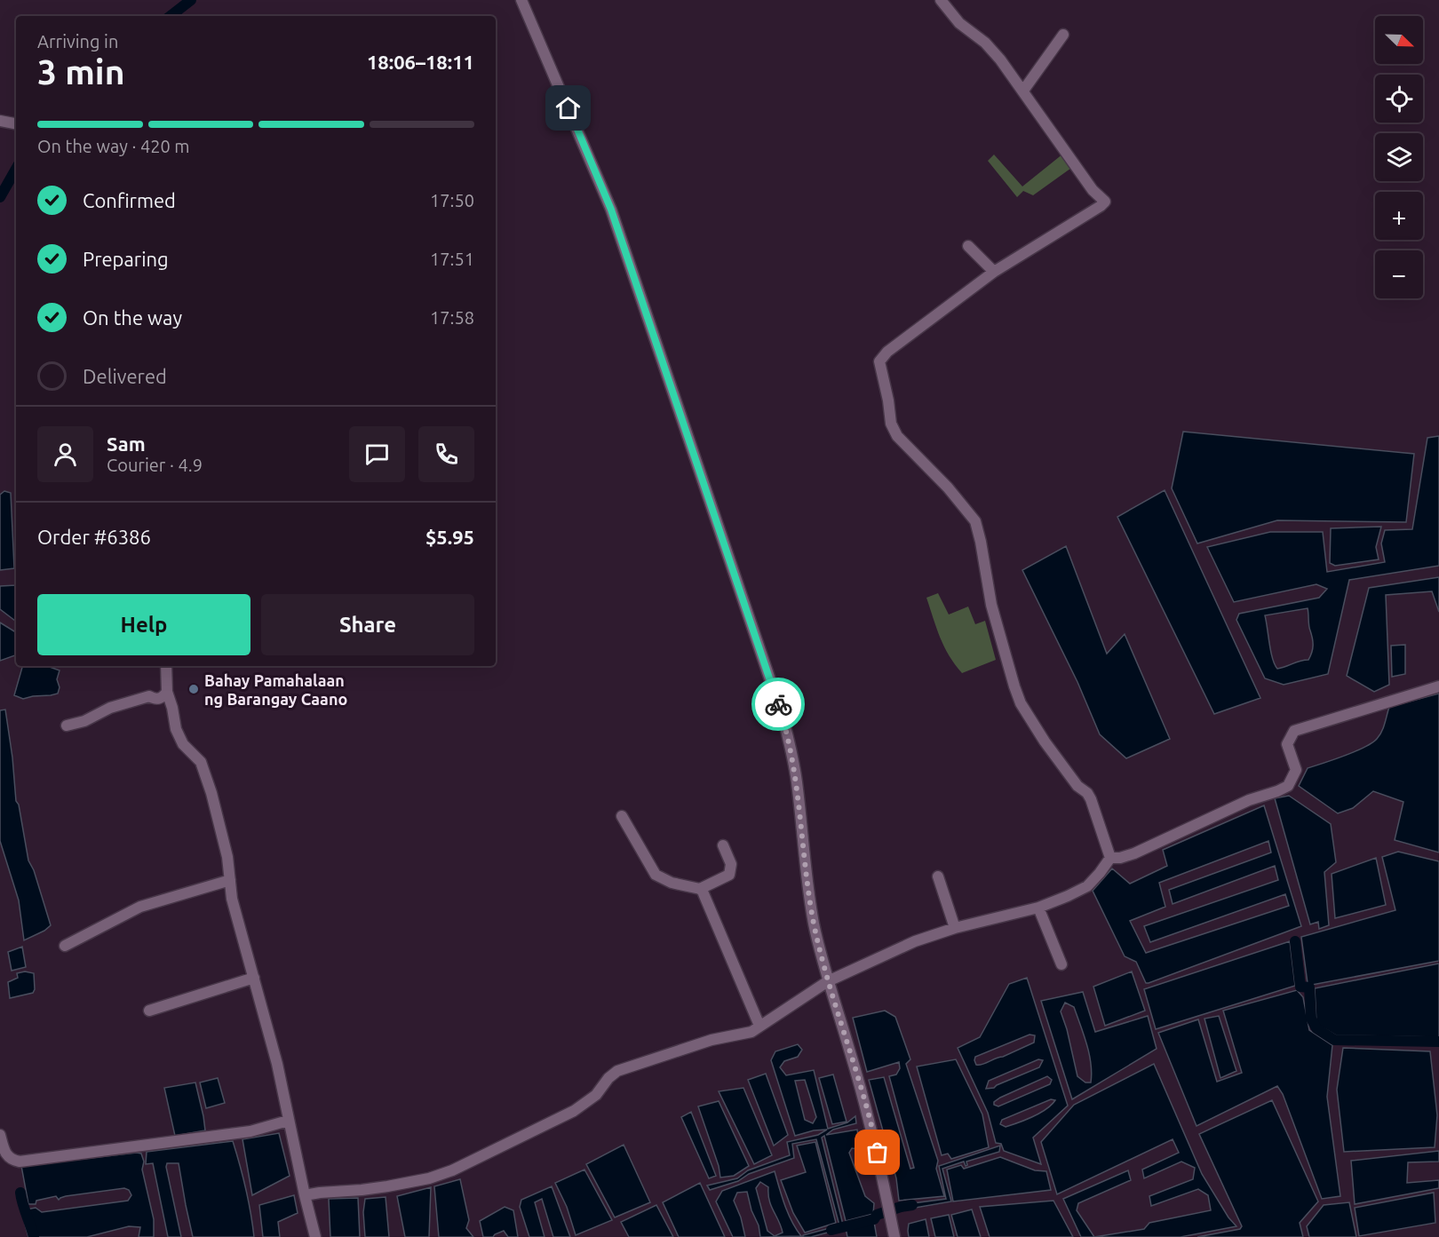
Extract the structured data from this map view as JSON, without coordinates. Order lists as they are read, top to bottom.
{
  "places": ["Bahay Pamahalaan ng Barangay Caano"],
  "north": "bottom right",
  "page": {
    "map_buttons": ["+", "−"],
    "heading": ["3 min", "Arriving in", "18:06–18:11"],
    "panel": [
      "Sam",
      "Courier · 4.9",
      "Order #6386",
      "$5.95"
    ],
    "bar": "On the way · 420 m",
    "list": [
      ["Confirmed", "17:50"],
      ["Preparing", "17:51"],
      ["On the way", "17:58"],
      "Delivered"
    ],
    "buttons": ["Help", "Share"]
  }
}
